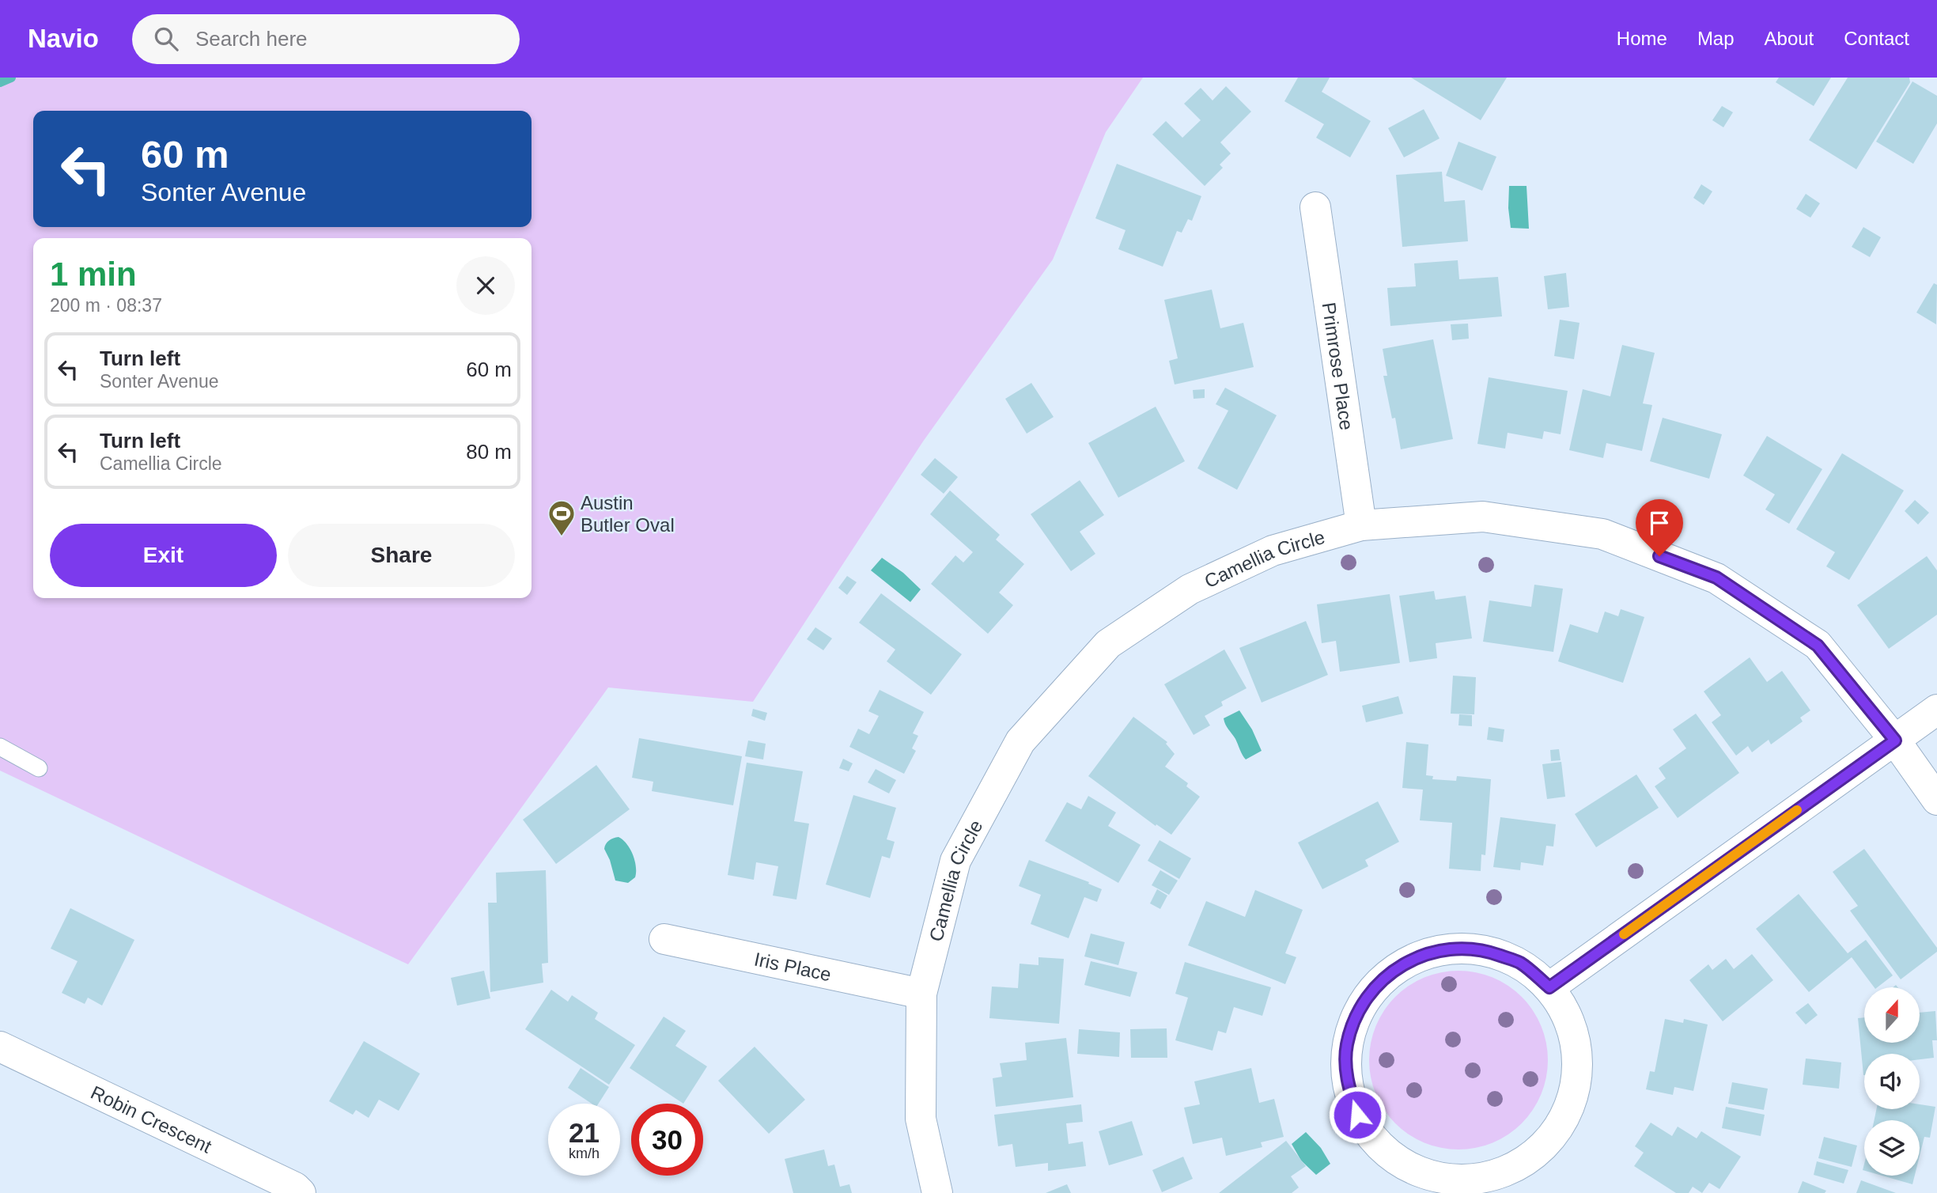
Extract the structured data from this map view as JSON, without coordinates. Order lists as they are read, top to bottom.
{
  "streets": {
    "street": [
      "Primrose Place",
      "Camellia Circle",
      "Iris Place",
      "Robin Crescent"
    ]
  },
  "crossings": [
    ["Primrose Place", "Camellia Circle"],
    ["Camellia Circle", "Iris Place"]
  ],
  "places": {
    "sports": ["Austin Butler Oval"]
  },
  "north": "top",
  "page": {
    "header": "Navio",
    "search": "Search here",
    "nav": [
      "Home",
      "Map",
      "About",
      "Contact"
    ],
    "turn": ["60 m", "Sonter Avenue"],
    "heading": ["1 min", "200 m · 08:37"],
    "list": [
      {
        "name": "Turn left",
        "note": "Sonter Avenue",
        "value": "60 m"
      },
      {
        "name": "Turn left",
        "note": "Camellia Circle",
        "value": "80 m"
      }
    ],
    "buttons": ["Exit", "Share"],
    "speed": "21 km/h",
    "limit": "30"
  }
}
